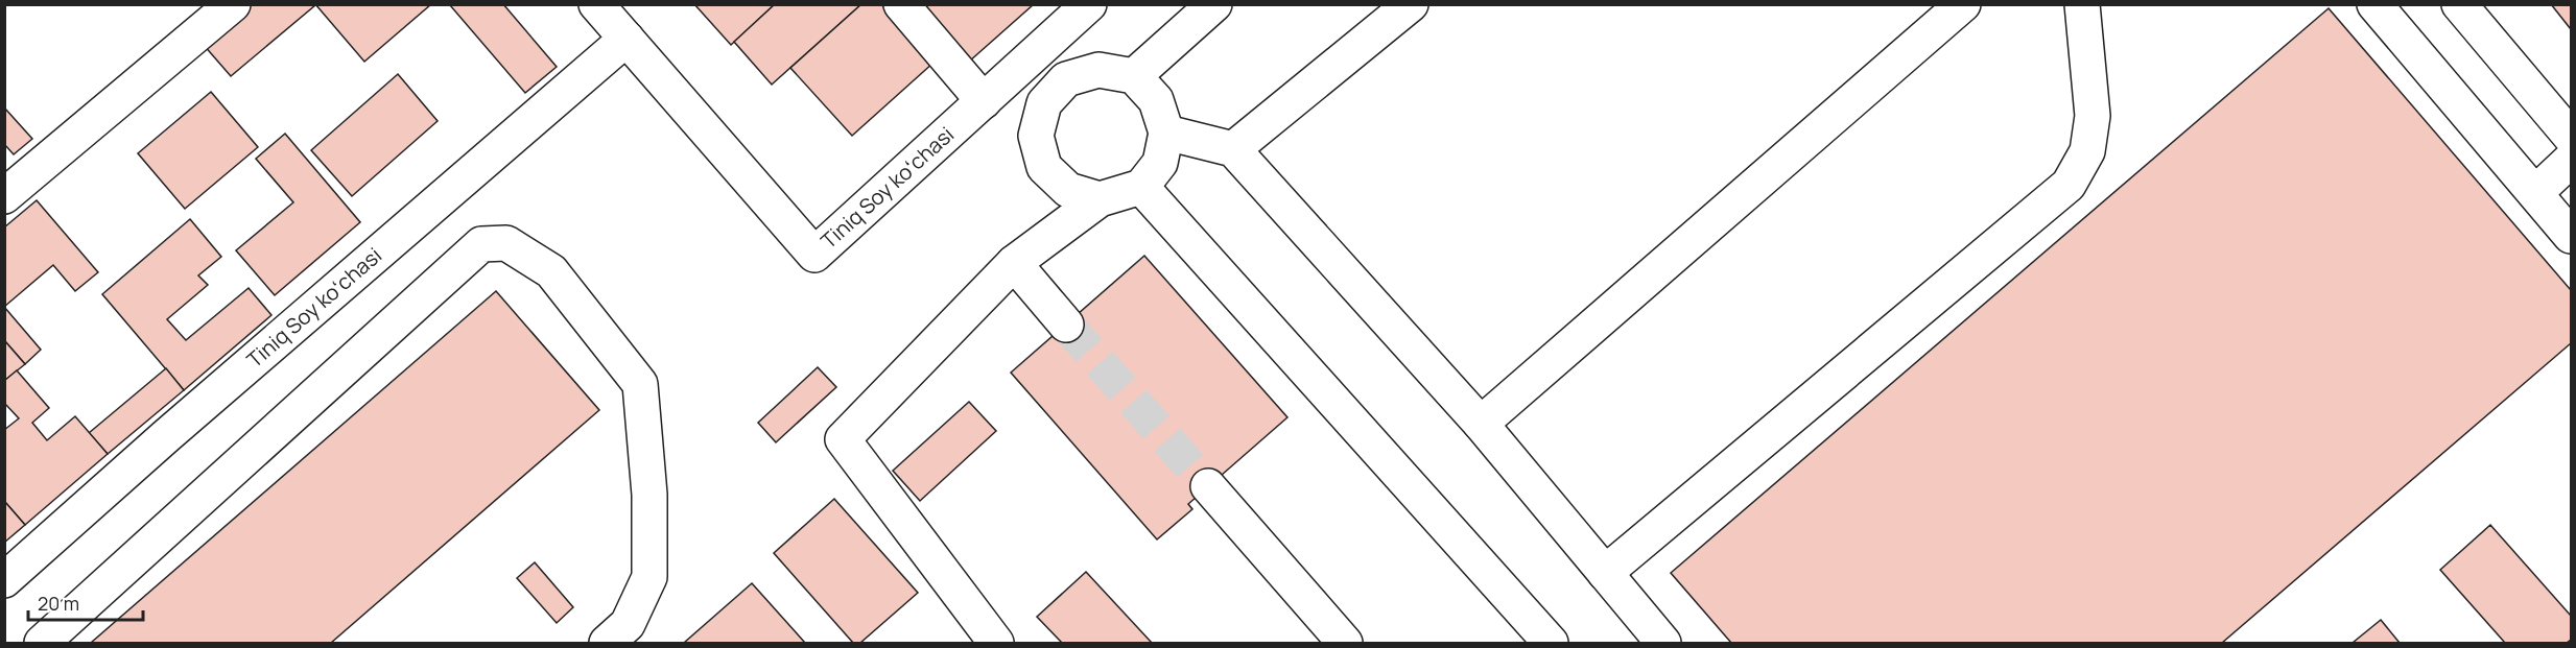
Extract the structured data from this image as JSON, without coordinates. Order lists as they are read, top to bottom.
{
  "streets": {
    "street": ["Tiniq Soy koʻchasi"]
  },
  "scale_bar": "20 m"
}
